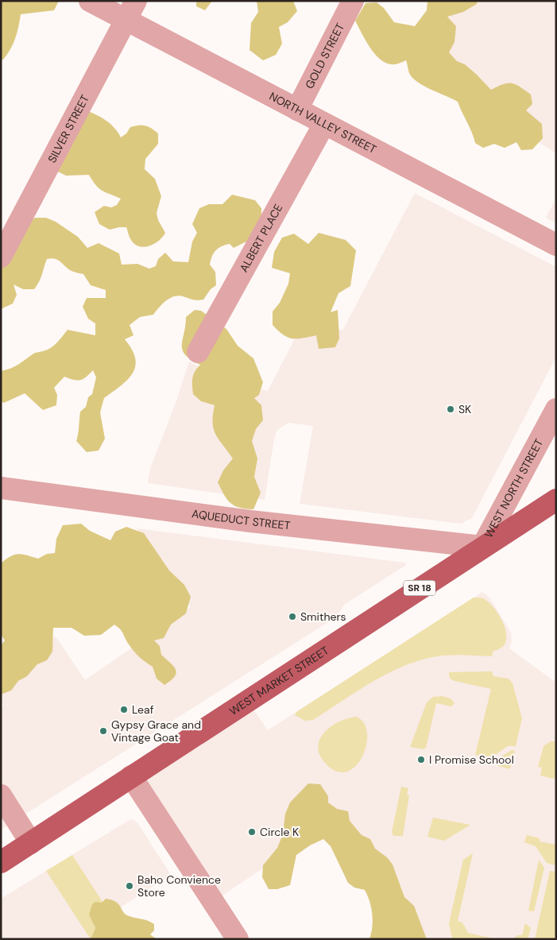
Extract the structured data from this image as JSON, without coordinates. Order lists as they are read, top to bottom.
{
  "streets": {
    "main road": ["SR 18", "WEST MARKET STREET"],
    "street": [
      "GOLD STREET",
      "NORTH VALLEY STREET",
      "SILVER STREET",
      "ALBERT PLACE",
      "WEST NORTH STREET",
      "AQUEDUCT STREET"
    ]
  },
  "crossings": [
    ["GOLD STREET", "NORTH VALLEY STREET"],
    ["NORTH VALLEY STREET", "SILVER STREET"],
    ["NORTH VALLEY STREET", "ALBERT PLACE"],
    ["WEST NORTH STREET", "AQUEDUCT STREET"],
    ["WEST NORTH STREET", "WEST MARKET STREET"],
    ["AQUEDUCT STREET", "WEST MARKET STREET"]
  ],
  "places": [
    "SK",
    "Smithers",
    "Leaf",
    "Gypsy Grace and Vintage Goat",
    "I Promise School",
    "Circle K",
    "Baho Convience Store"
  ]
}
